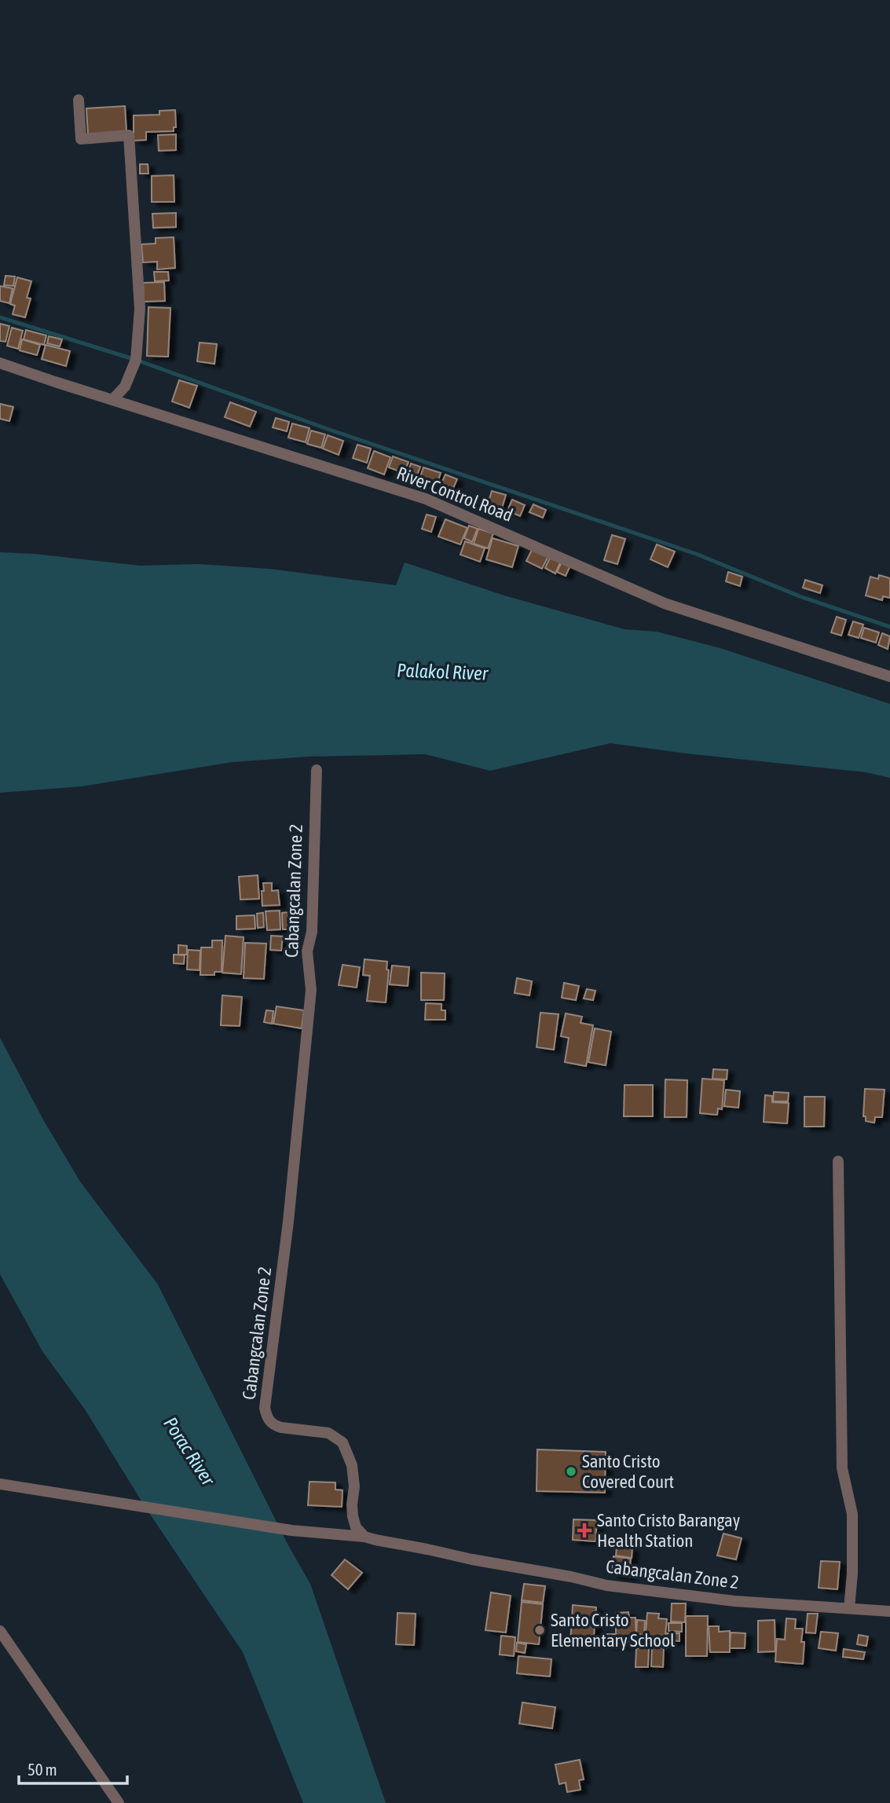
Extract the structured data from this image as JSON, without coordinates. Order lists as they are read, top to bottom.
{
  "streets": {
    "street": ["River Control Road", "Cabangcalan Zone 2"]
  },
  "water": ["Palakol River", "Porac River"],
  "places": {
    "other": ["Santo Cristo Covered Court", "Santo Cristo Elementary School"],
    "health": ["Santo Cristo Barangay Health Station"]
  },
  "scale_bar": "50 m"
}
